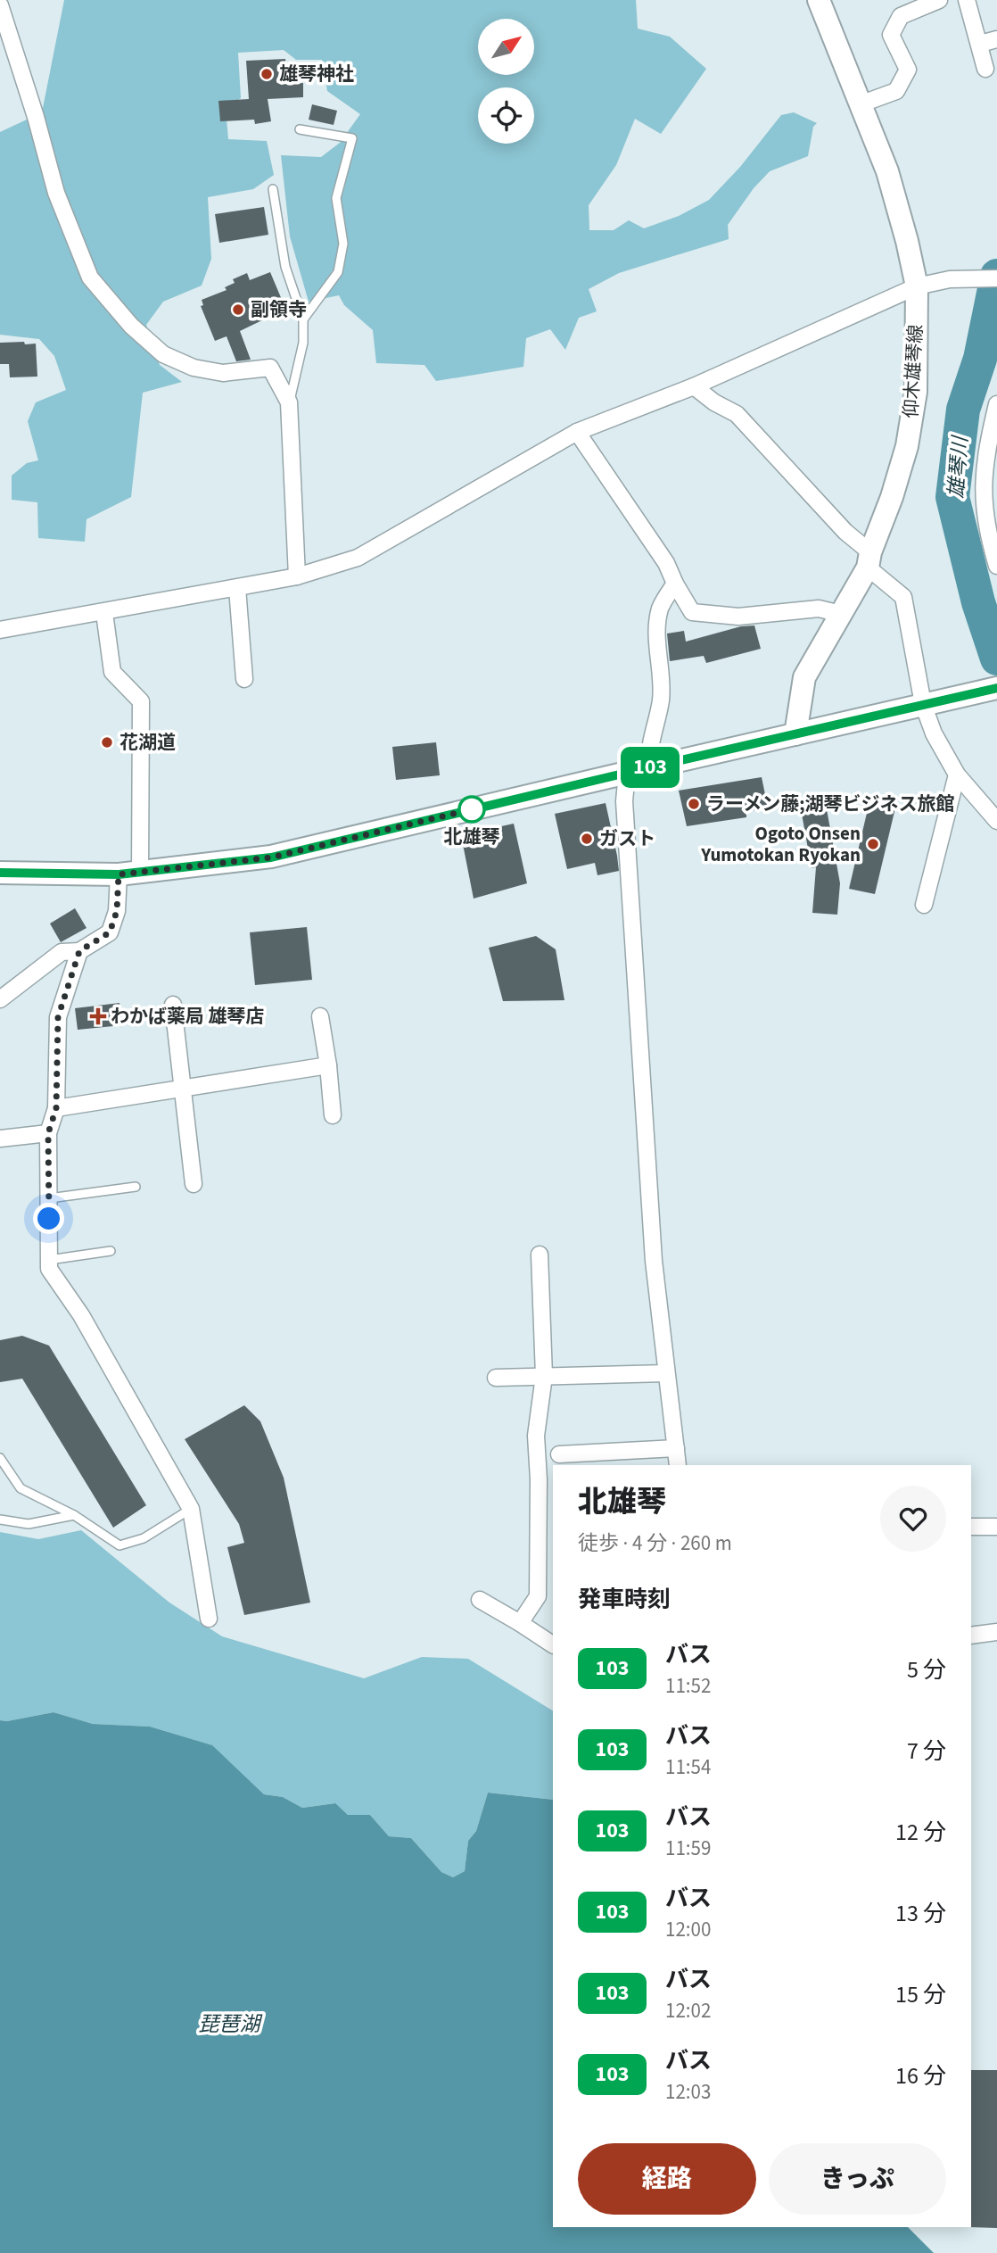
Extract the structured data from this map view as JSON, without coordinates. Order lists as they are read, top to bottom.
{
  "streets": {
    "main road": ["仰木雄琴線"]
  },
  "water": ["雄琴川", "琵琶湖"],
  "places": {
    "other": [
      "雄琴神社",
      "副領寺",
      "花湖道",
      "ラーメン藤;湖琴ビジネス旅館",
      "北雄琴",
      "ガスト",
      "Ogoto Onsen Yumotokan Ryokan"
    ],
    "health": ["わかば薬局 雄琴店"]
  },
  "lines": ["bus line 103"],
  "north": "top right",
  "page": {
    "on_map": "103",
    "heading": [
      ["北雄琴", "徒歩 · 4 分 · 260 m"],
      "発車時刻"
    ],
    "list": [
      {
        "mark": "103",
        "name": "バス",
        "note": "11:52",
        "value": "5 分"
      },
      {
        "mark": "103",
        "name": "バス",
        "note": "11:54",
        "value": "7 分"
      },
      {
        "mark": "103",
        "name": "バス",
        "note": "11:59",
        "value": "12 分"
      },
      {
        "mark": "103",
        "name": "バス",
        "note": "12:00",
        "value": "13 分"
      },
      {
        "mark": "103",
        "name": "バス",
        "note": "12:02",
        "value": "15 分"
      },
      {
        "mark": "103",
        "name": "バス",
        "note": "12:03",
        "value": "16 分"
      }
    ],
    "buttons": ["経路", "きっぷ"]
  }
}
